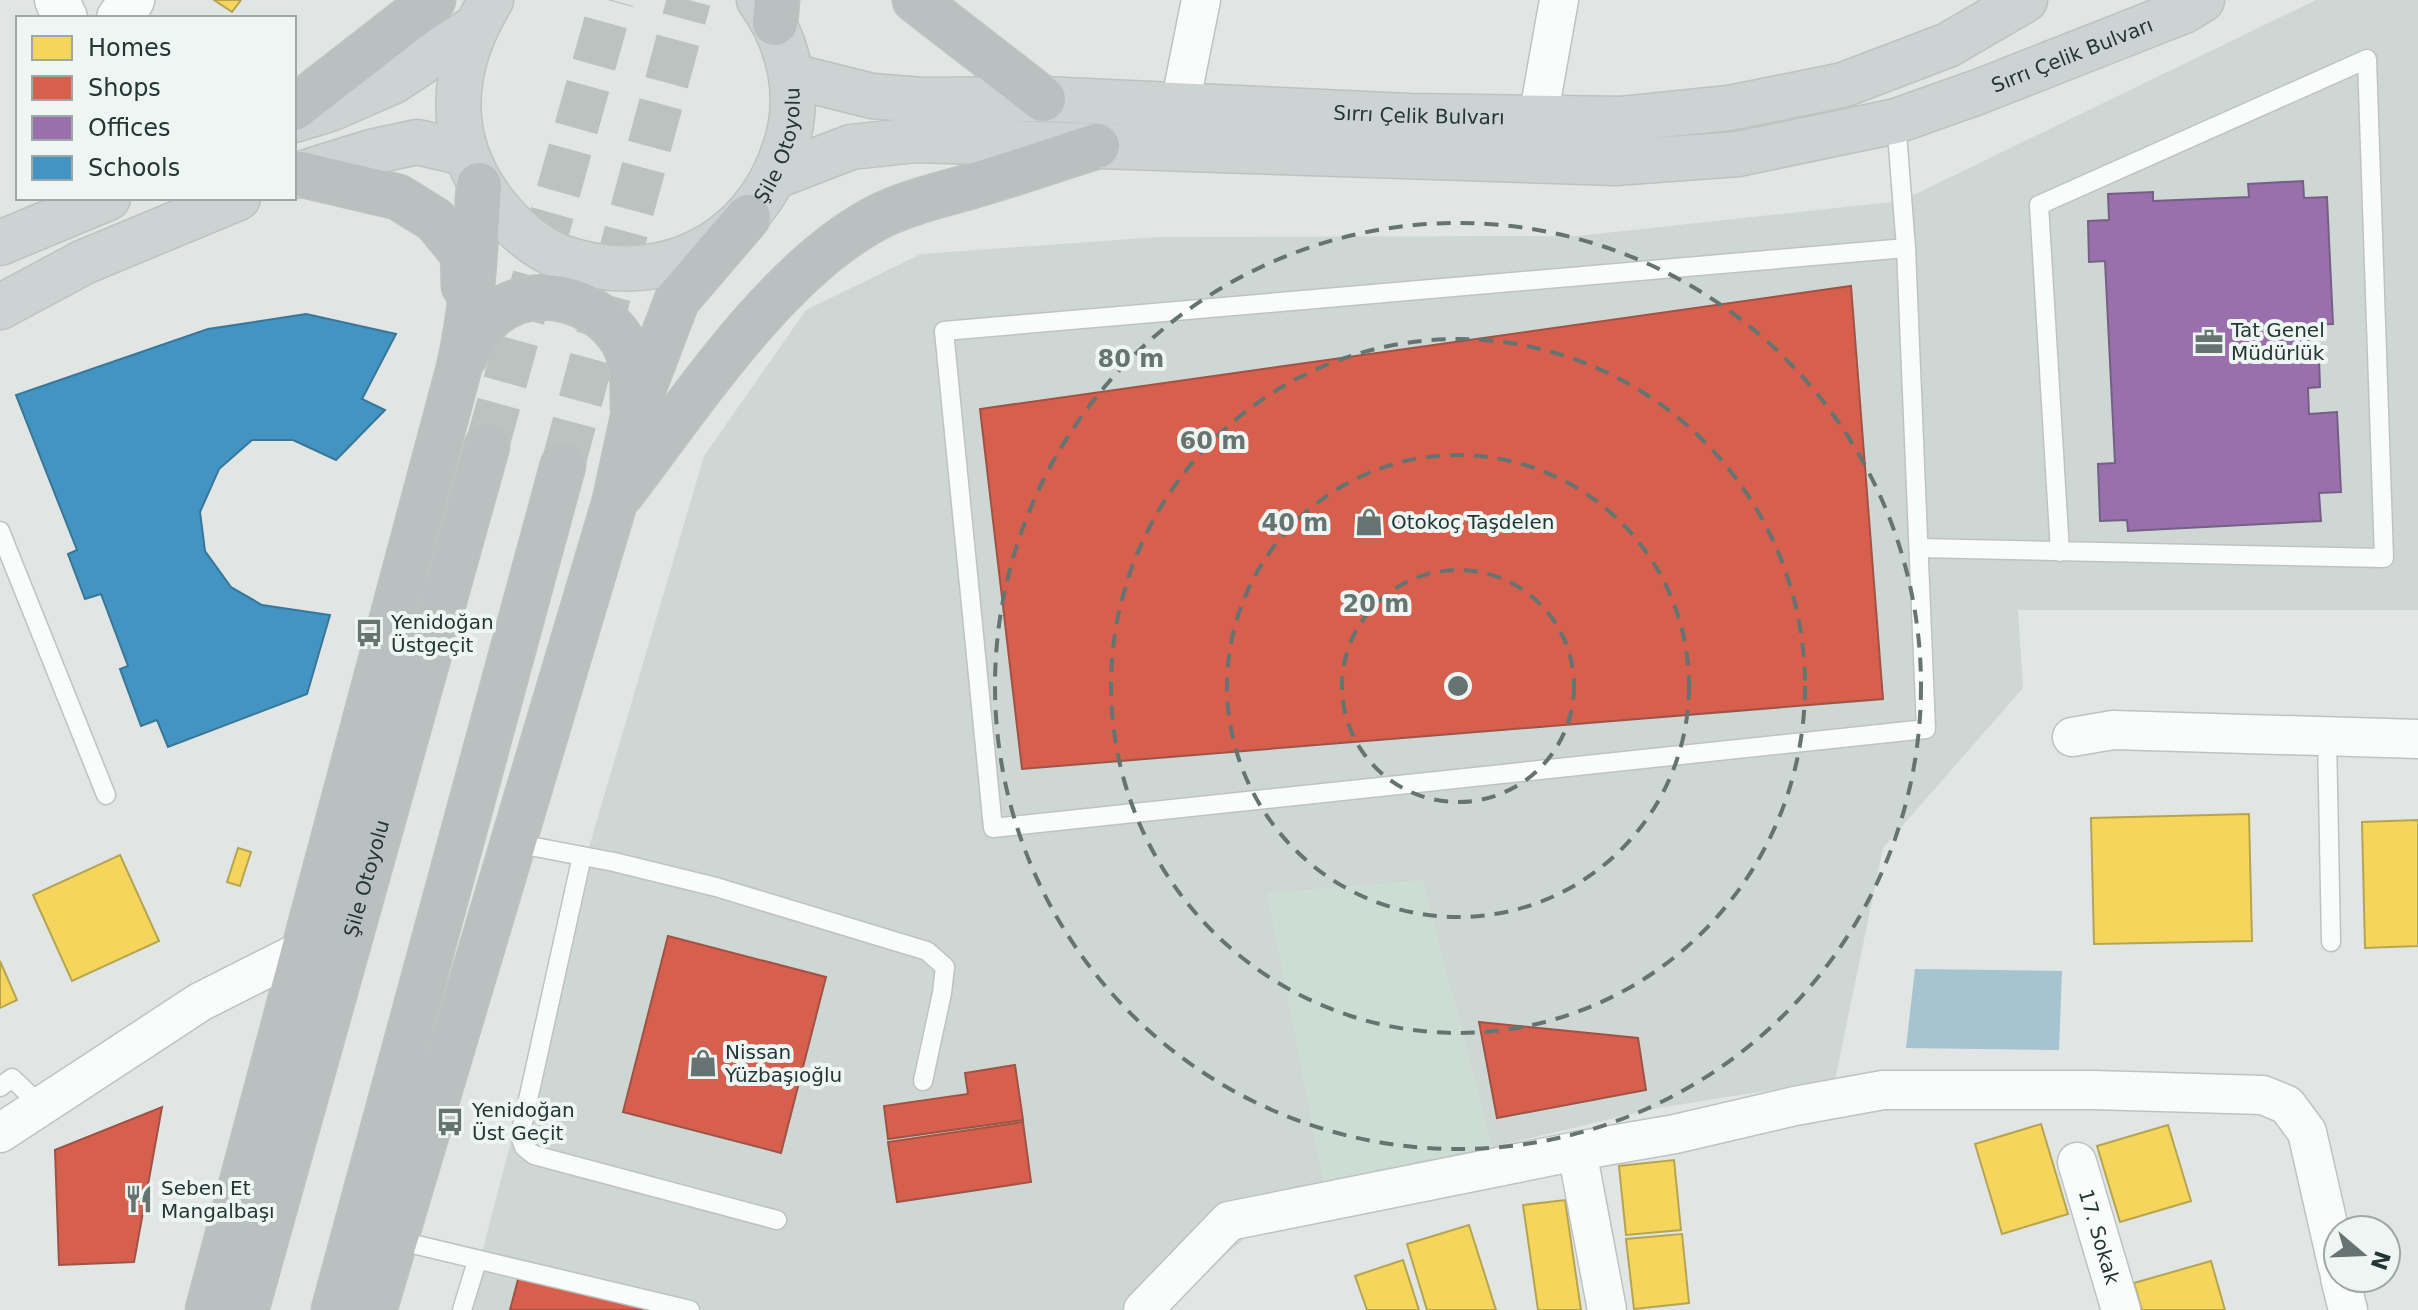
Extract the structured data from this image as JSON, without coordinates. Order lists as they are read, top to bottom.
{
  "streets": {
    "highway": ["Şile Otoyolu"],
    "main road": ["Sırrı Çelik Bulvarı"],
    "street": ["17. Sokak"]
  },
  "crossings": [
    ["Sırrı Çelik Bulvarı", "Şile Otoyolu"]
  ],
  "places": {
    "office": ["Tat Genel Müdürlük"],
    "shop": ["Otokoç Taşdelen", "Nissan Yüzbaşıoğlu"],
    "bus stop": ["Yenidoğan Üstgeçit", "Yenidoğan Üst Geçit"],
    "restaurant": ["Seben Et Mangalbaşı"]
  },
  "legend": [
    "Homes",
    "Shops",
    "Offices",
    "Schools"
  ],
  "north": "right",
  "rings": [
    "80 m",
    "60 m",
    "40 m",
    "20 m"
  ]
}
